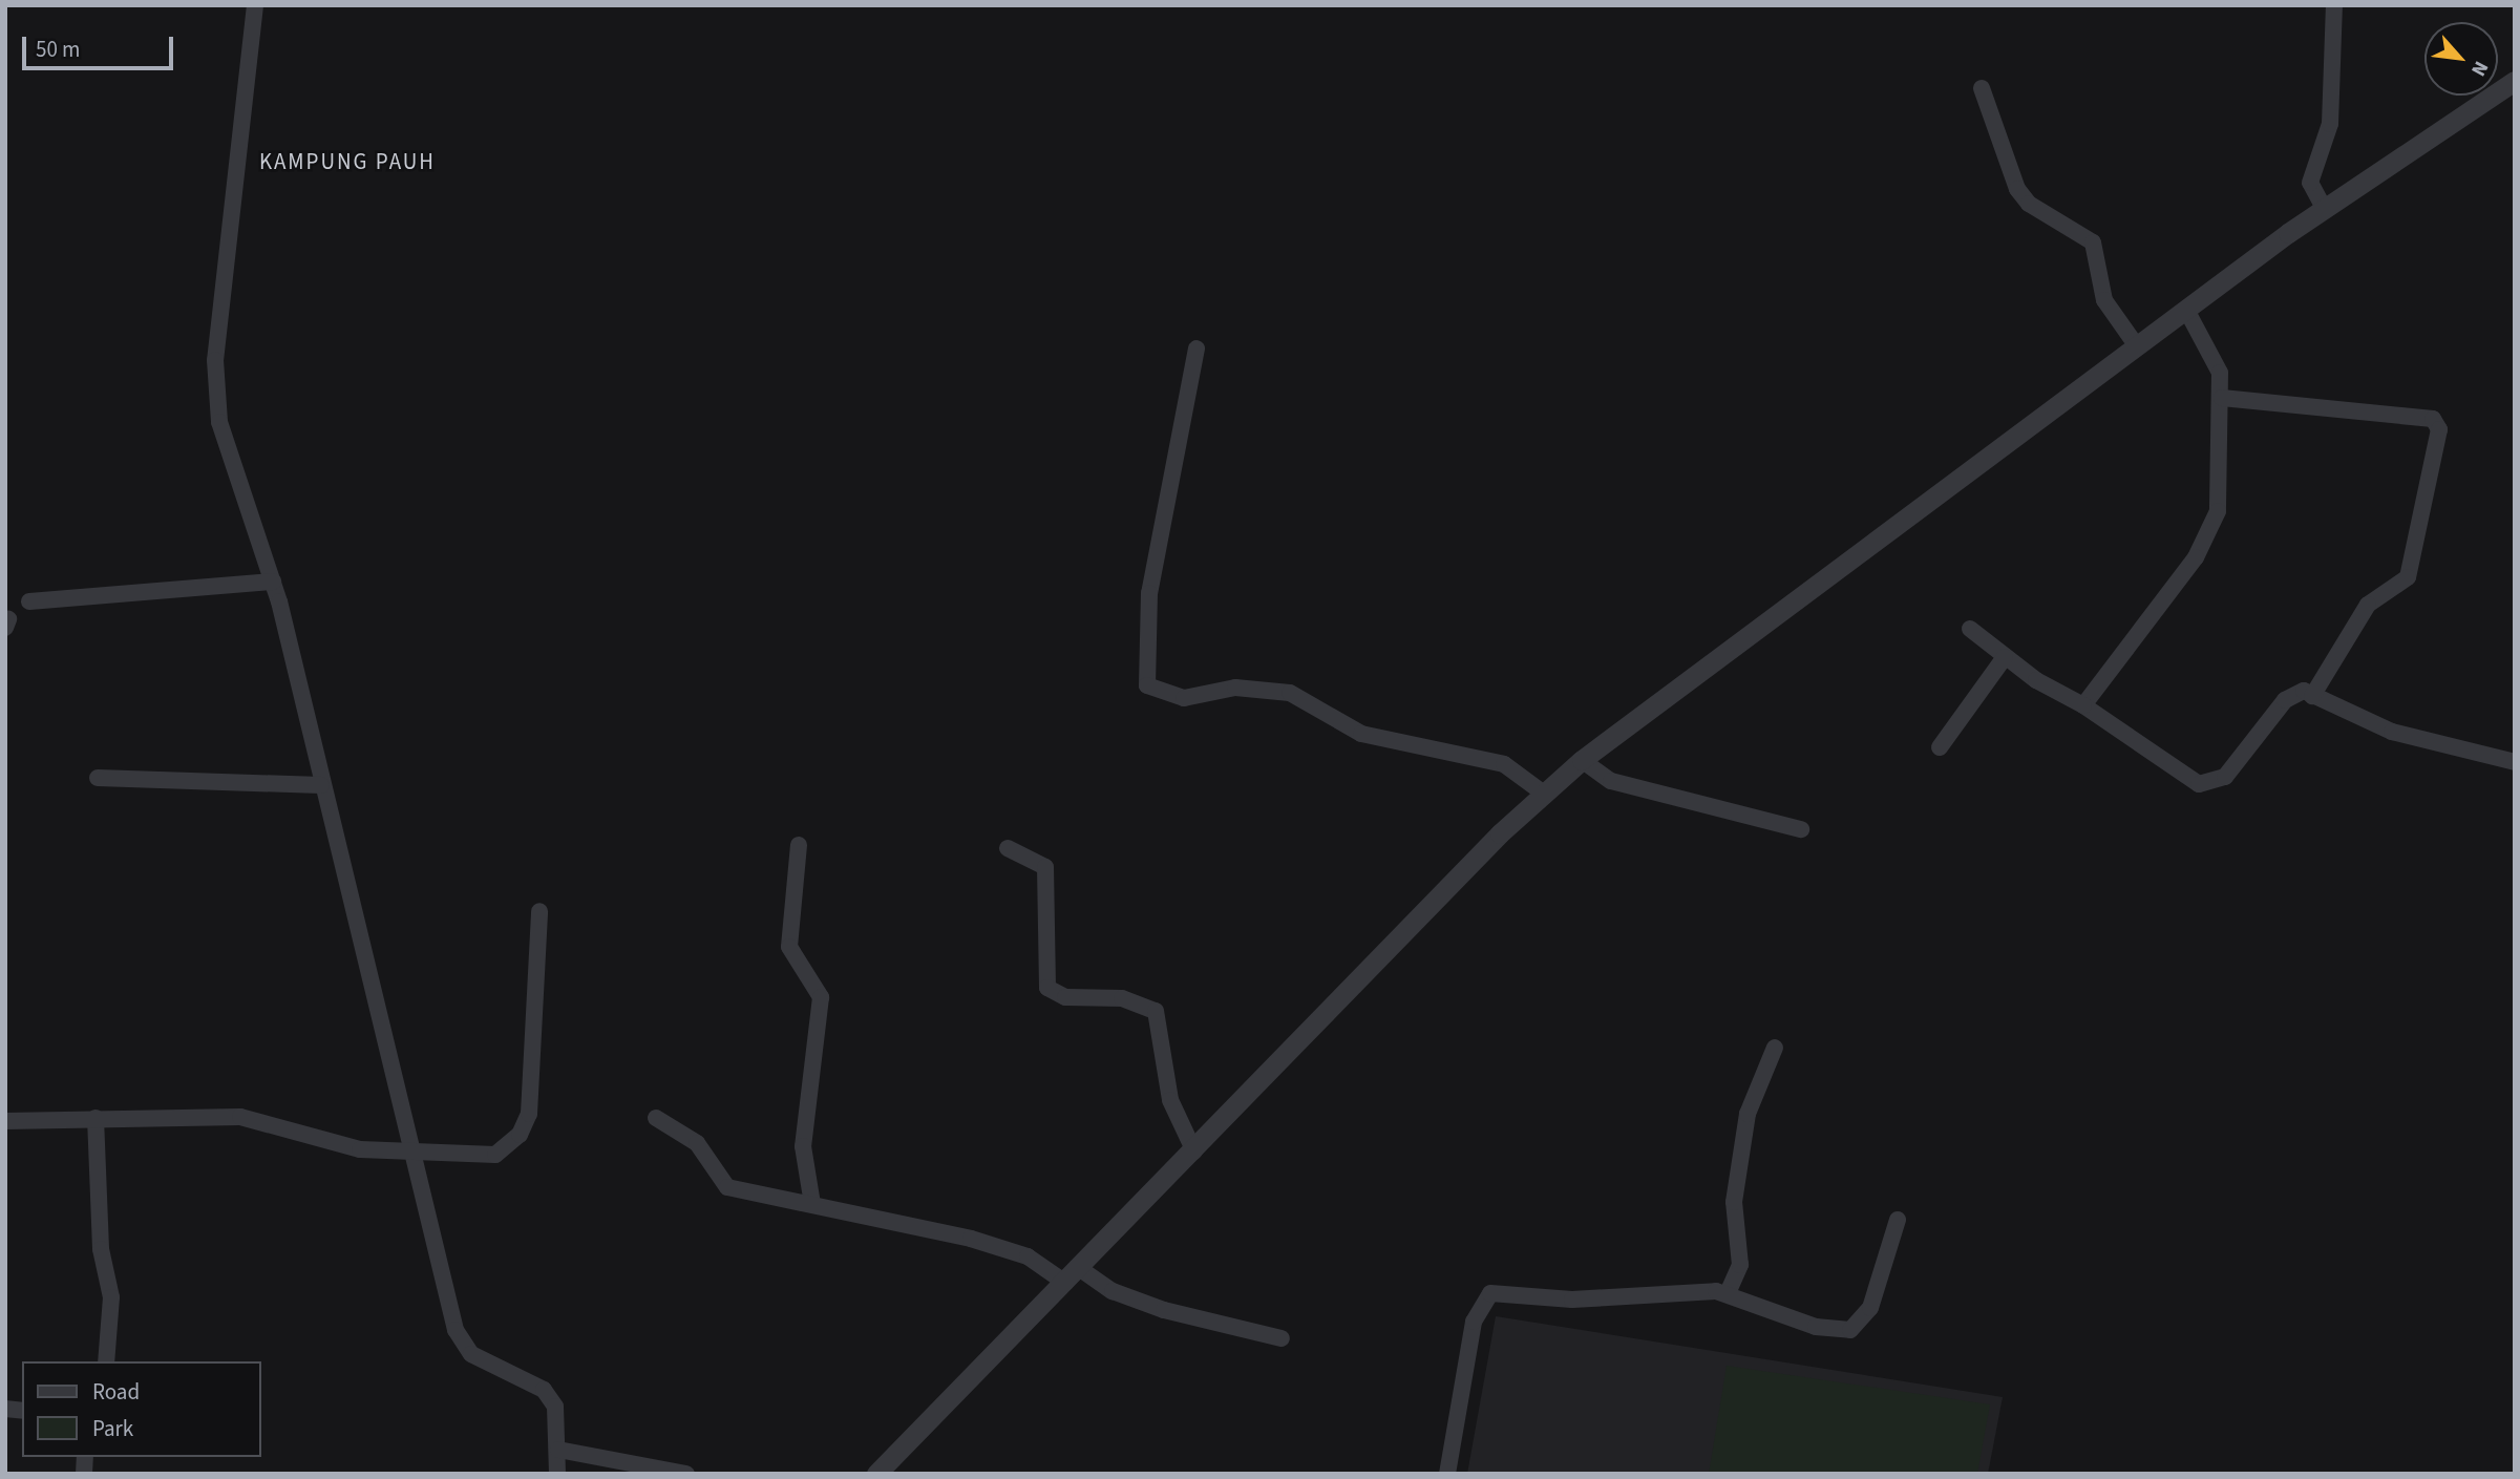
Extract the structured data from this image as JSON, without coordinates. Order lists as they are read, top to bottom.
{
  "districts": ["KAMPUNG PAUH"],
  "legend": ["Road", "Park"],
  "scale_bar": "50 m",
  "north": "bottom right"
}
